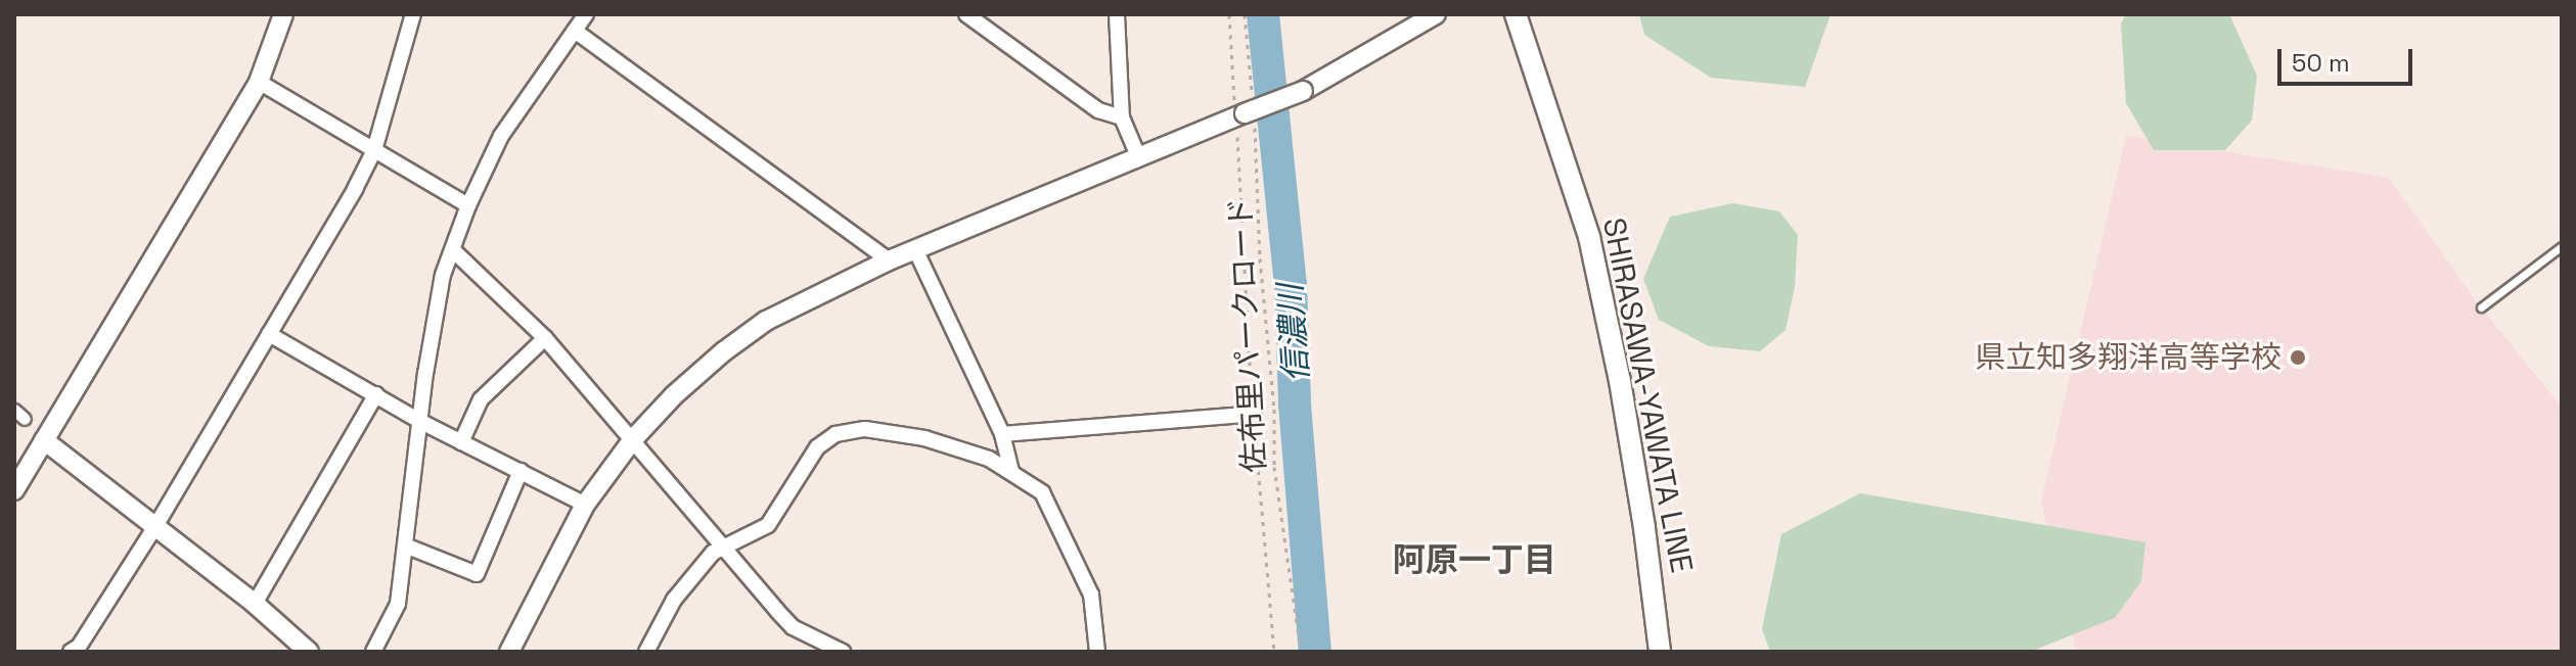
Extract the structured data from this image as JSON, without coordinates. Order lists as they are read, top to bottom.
{
  "streets": {
    "main road": ["SHIRASAWA-YAWATA LINE"],
    "path": ["佐布里パークロード"]
  },
  "districts": ["阿原一丁目"],
  "water": ["信濃川"],
  "places": ["県立知多翔洋高等学校"],
  "scale_bar": "50 m"
}
